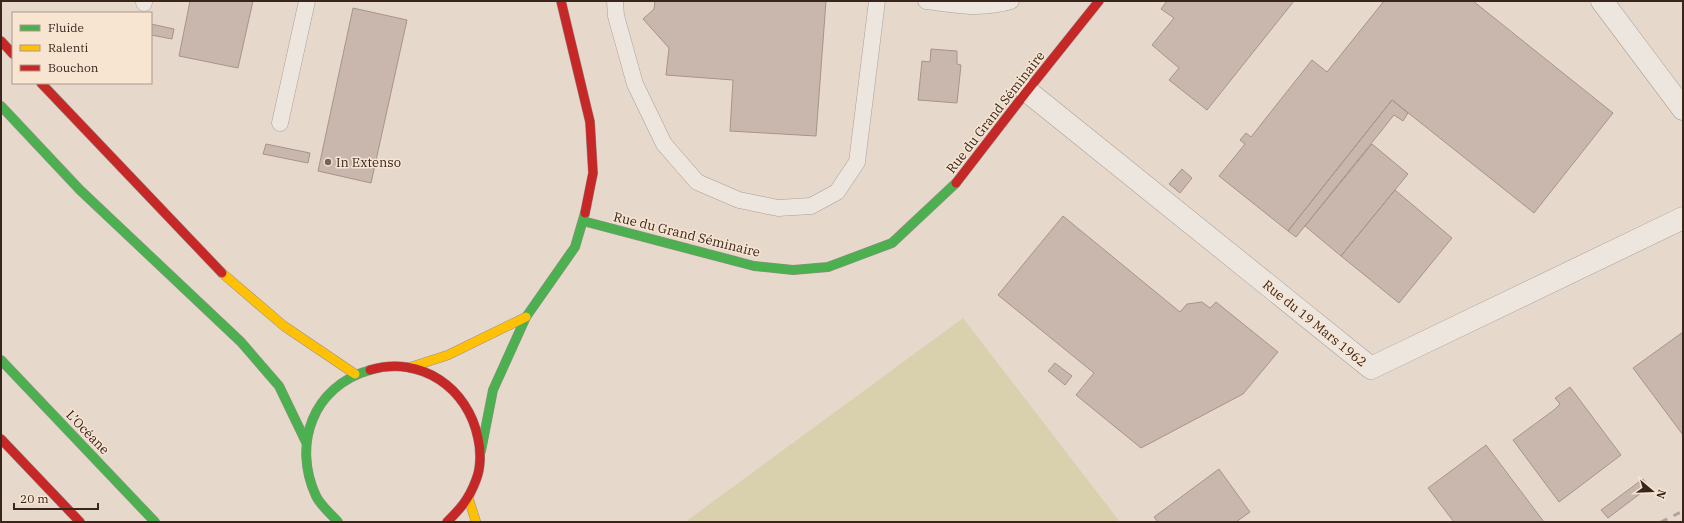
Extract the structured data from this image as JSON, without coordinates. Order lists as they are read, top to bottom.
{
  "streets": {
    "main road": ["Rue du Grand Séminaire", "L’Océane"],
    "street": ["Rue du 19 Mars 1962"]
  },
  "crossings": [
    ["Rue du Grand Séminaire", "Rue du 19 Mars 1962"]
  ],
  "places": ["In Extenso"],
  "legend": ["Fluide", "Ralenti", "Bouchon"],
  "scale_bar": "20 m",
  "north": "right"
}
